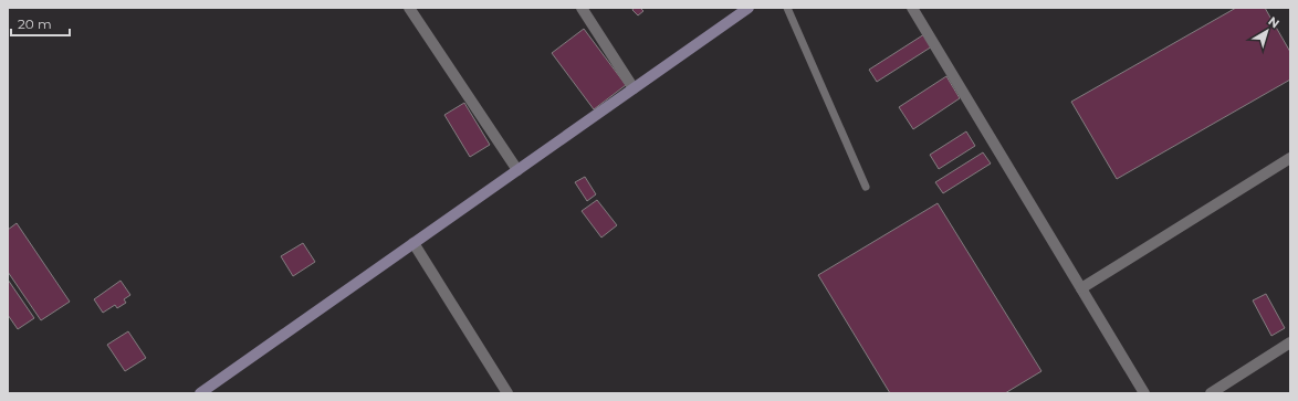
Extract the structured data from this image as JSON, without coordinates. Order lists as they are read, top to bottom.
{
  "scale_bar": "20 m",
  "north": "top right"
}
